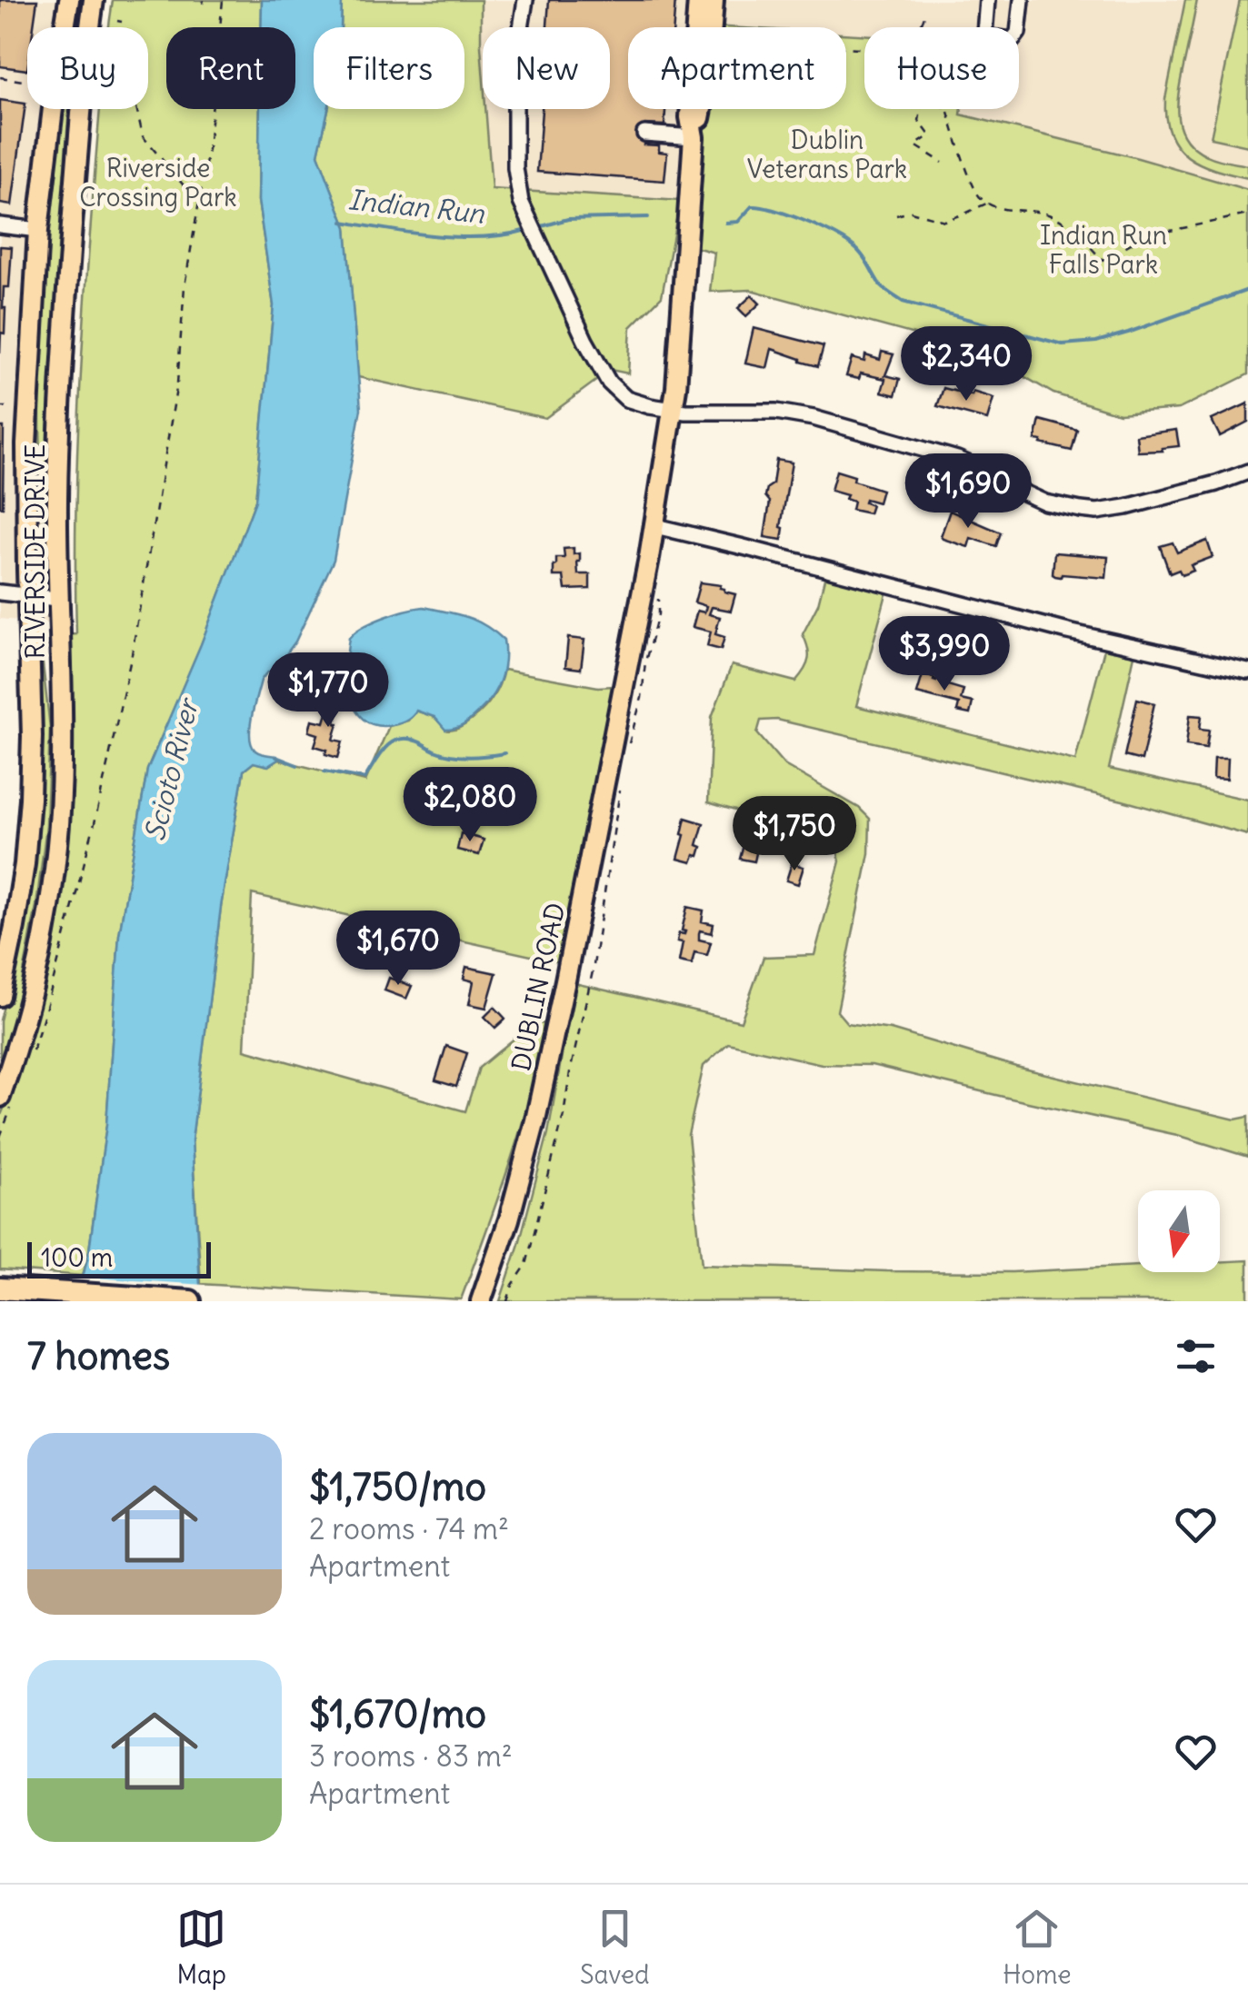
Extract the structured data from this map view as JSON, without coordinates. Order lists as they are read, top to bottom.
{
  "streets": {
    "main road": ["RIVERSIDE DRIVE", "DUBLIN ROAD"]
  },
  "water": ["Indian Run", "Scioto River"],
  "parks": ["Dublin Veterans Park", "Riverside Crossing Park", "Indian Run Falls Park"],
  "scale_bar": "100 m",
  "north": "bottom",
  "page": {
    "chip": [
      "Buy",
      "Rent",
      "Filters",
      "New",
      "Apartment",
      "House"
    ],
    "price": [
      "$2,340",
      "$1,690",
      "$3,990",
      "$1,770",
      "$2,080",
      "$1,750",
      "$1,670"
    ],
    "scale": "100 m",
    "heading": "7 homes",
    "list": [
      {
        "name": "$1,750/mo",
        "note": "2 rooms · 74 m² · Apartment"
      },
      {
        "name": "$1,670/mo",
        "note": "3 rooms · 83 m² · Apartment"
      }
    ],
    "tabs": ["Map", "Saved", "Home"]
  }
}
